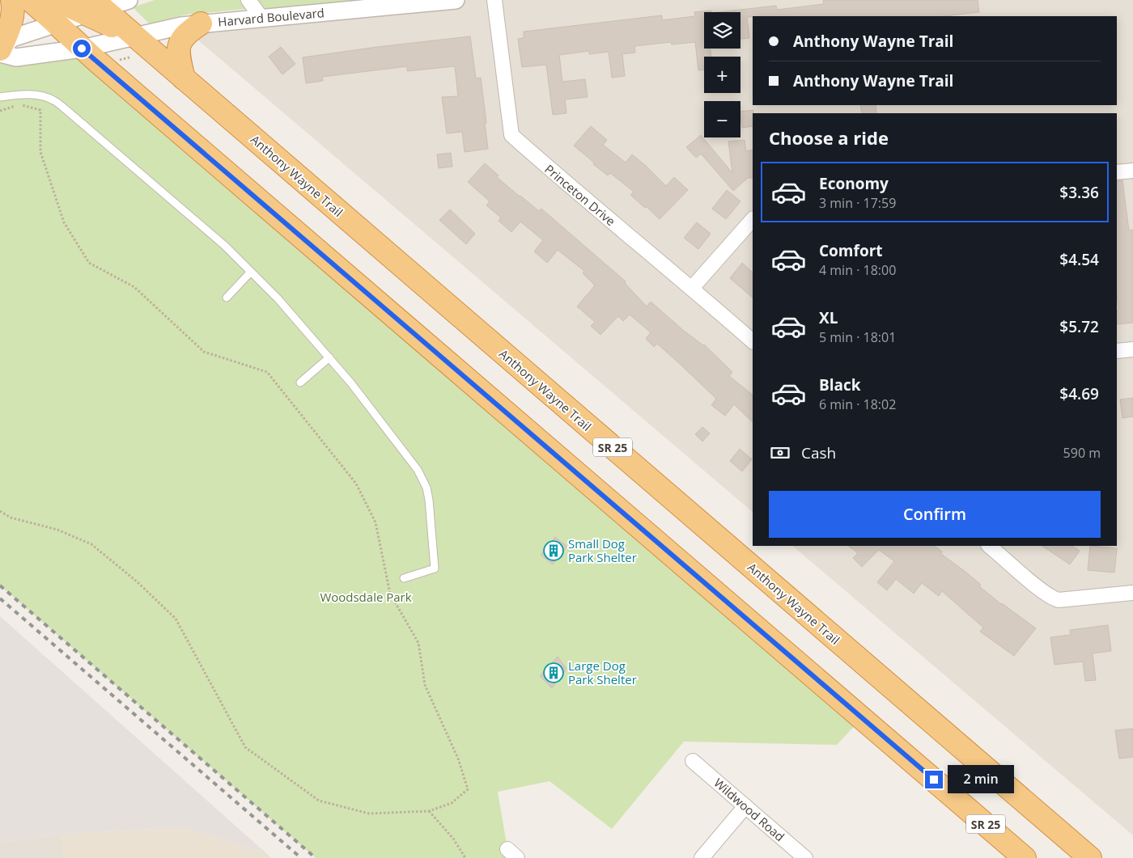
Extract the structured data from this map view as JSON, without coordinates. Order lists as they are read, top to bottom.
{
  "streets": {
    "highway": ["Anthony Wayne Trail", "SR 25"],
    "street": ["Harvard Boulevard", "Princeton Drive", "Wildwood Road"]
  },
  "crossings": [
    ["Harvard Boulevard", "Anthony Wayne Trail"],
    ["Harvard Boulevard", "SR 25"]
  ],
  "parks": ["Woodsdale Park"],
  "places": {
    "building": ["Small Dog Park Shelter", "Large Dog Park Shelter"]
  },
  "page": {
    "map_buttons": ["+", "−"],
    "banner": ["Anthony Wayne Trail", "Anthony Wayne Trail"],
    "heading": "Choose a ride",
    "list": [
      {
        "name": "Economy",
        "note": "3 min · 17:59",
        "value": "$3.36"
      },
      {
        "name": "Comfort",
        "note": "4 min · 18:00",
        "value": "$4.54"
      },
      {
        "name": "XL",
        "note": "5 min · 18:01",
        "value": "$5.72"
      },
      {
        "name": "Black",
        "note": "6 min · 18:02",
        "value": "$4.69"
      }
    ],
    "pay": ["Cash", "590 m"],
    "buttons": "Confirm",
    "bubble": "2 min"
  }
}
